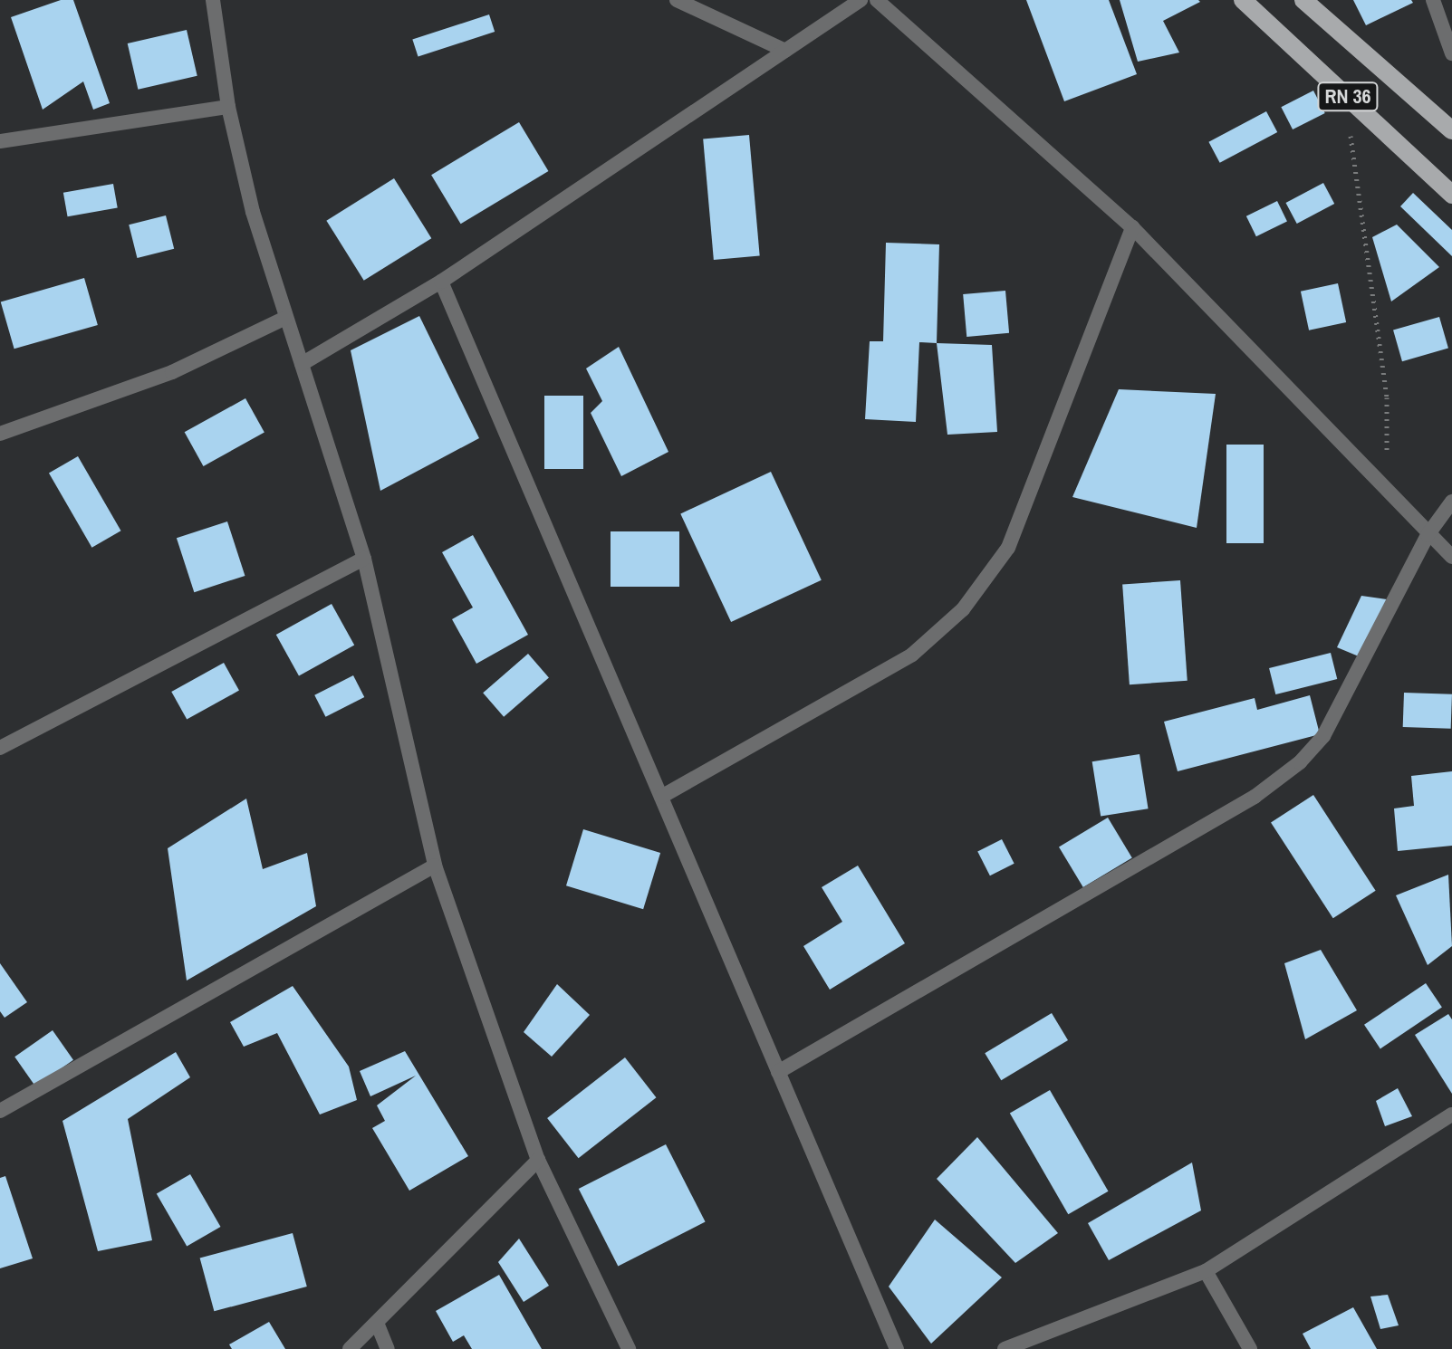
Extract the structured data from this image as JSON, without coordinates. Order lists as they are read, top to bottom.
{
  "streets": {
    "main road": ["RN 36"]
  }
}
